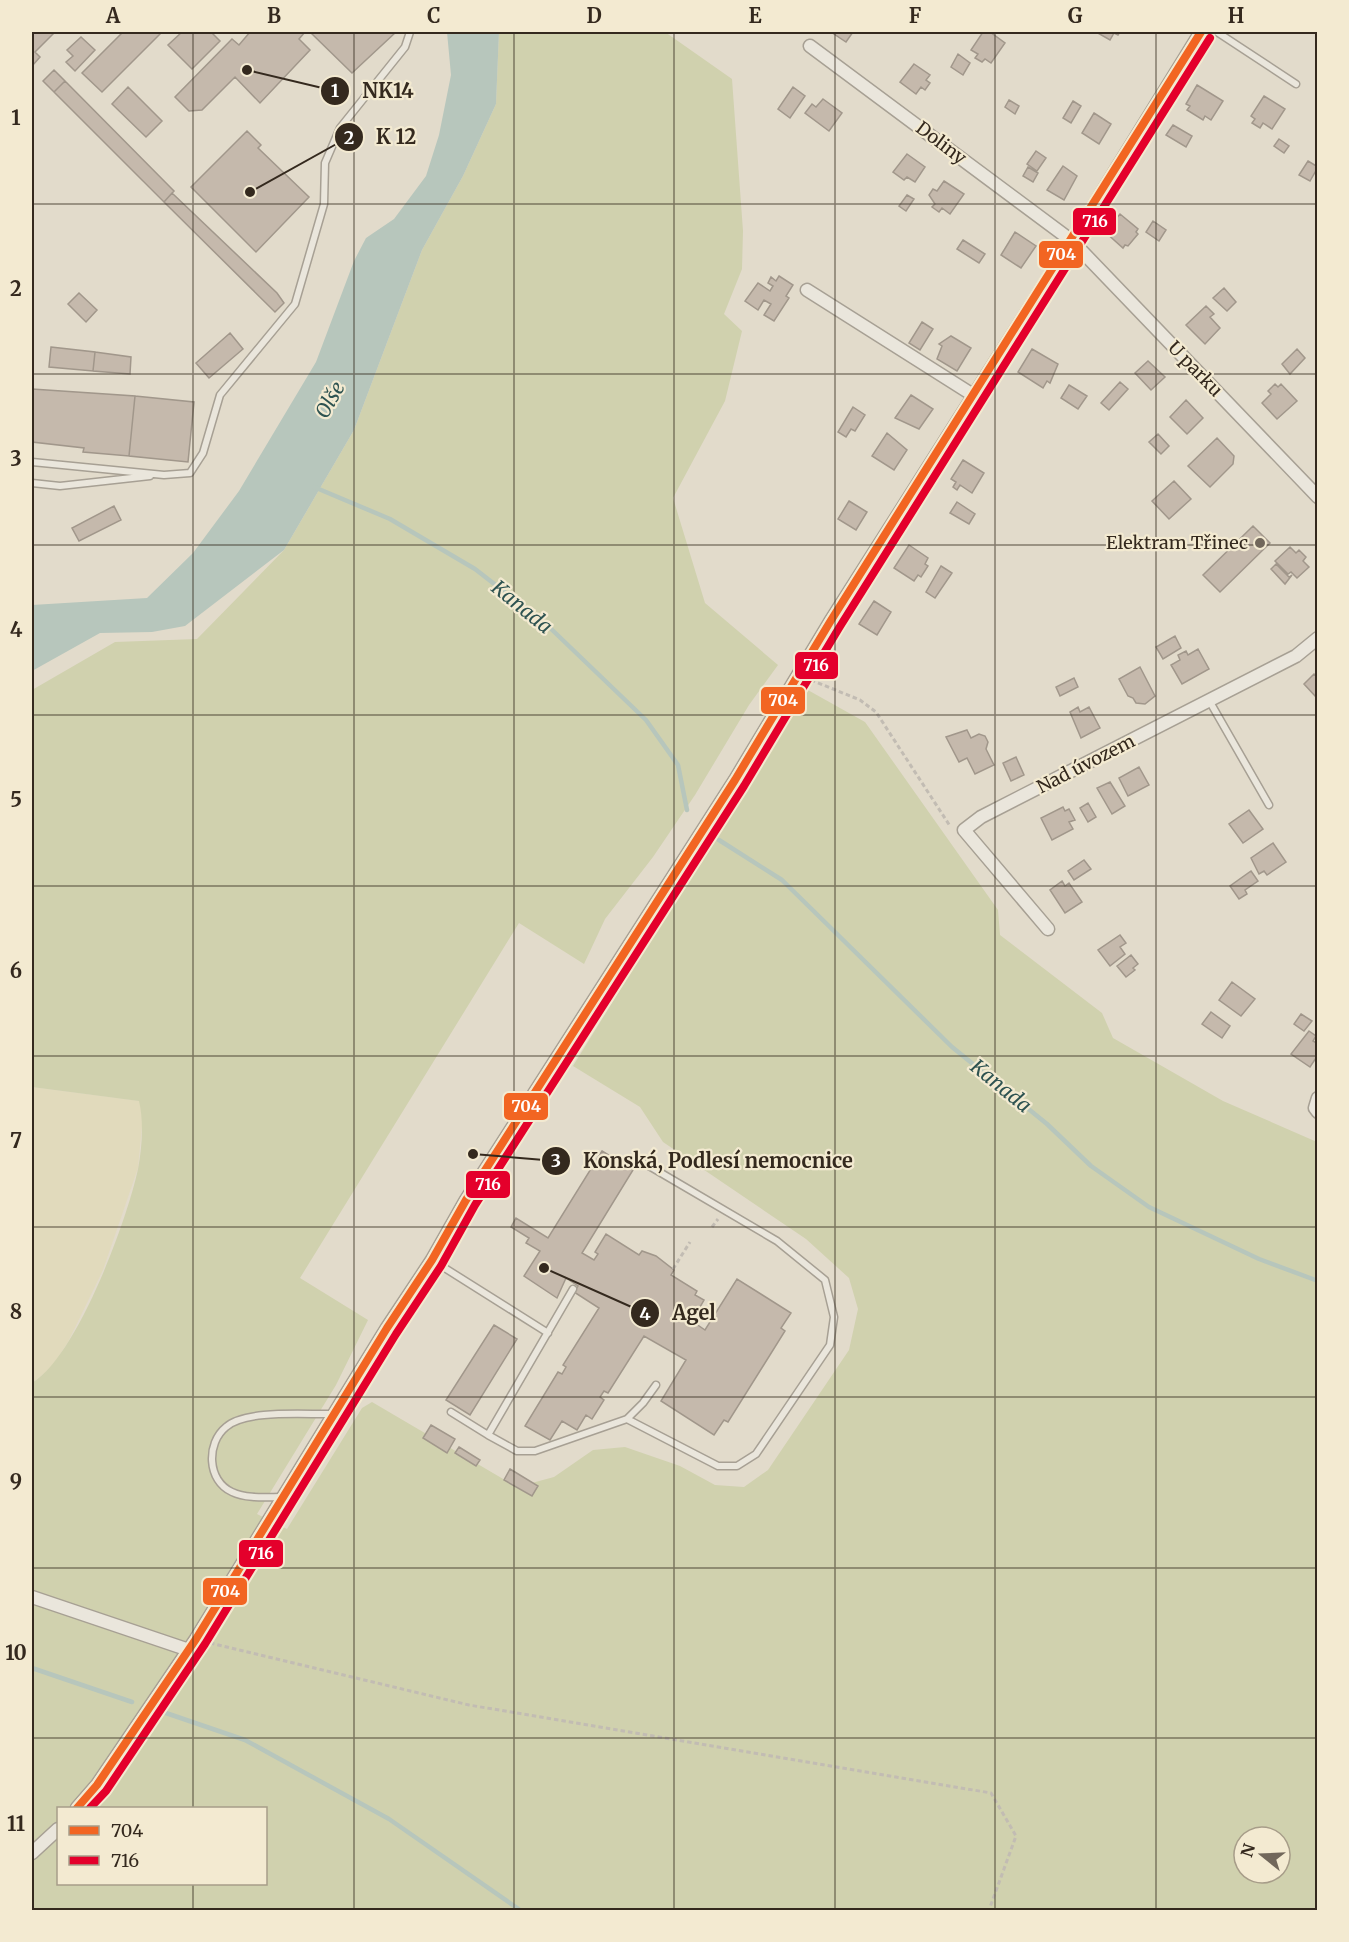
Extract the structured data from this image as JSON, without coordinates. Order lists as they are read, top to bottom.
{
  "streets": {
    "street": ["Doliny", "U parku", "Nad úvozem"]
  },
  "crossings": [
    ["Doliny", "U parku"]
  ],
  "water": ["Olše", "Kanada"],
  "places": [
    "NK14",
    "K 12",
    "Elektram Třinec",
    "Konská, Podlesí nemocnice",
    "Agel"
  ],
  "lines": ["transit line 704", "transit line 716"],
  "legend": ["704", "716"],
  "north": "left",
  "grid": {
    "columns": [
      "A",
      "B",
      "C",
      "D",
      "E",
      "F",
      "G",
      "H"
    ],
    "rows": [
      "1",
      "2",
      "3",
      "4",
      "5",
      "6",
      "7",
      "8",
      "9",
      "10",
      "11"
    ]
  }
}
